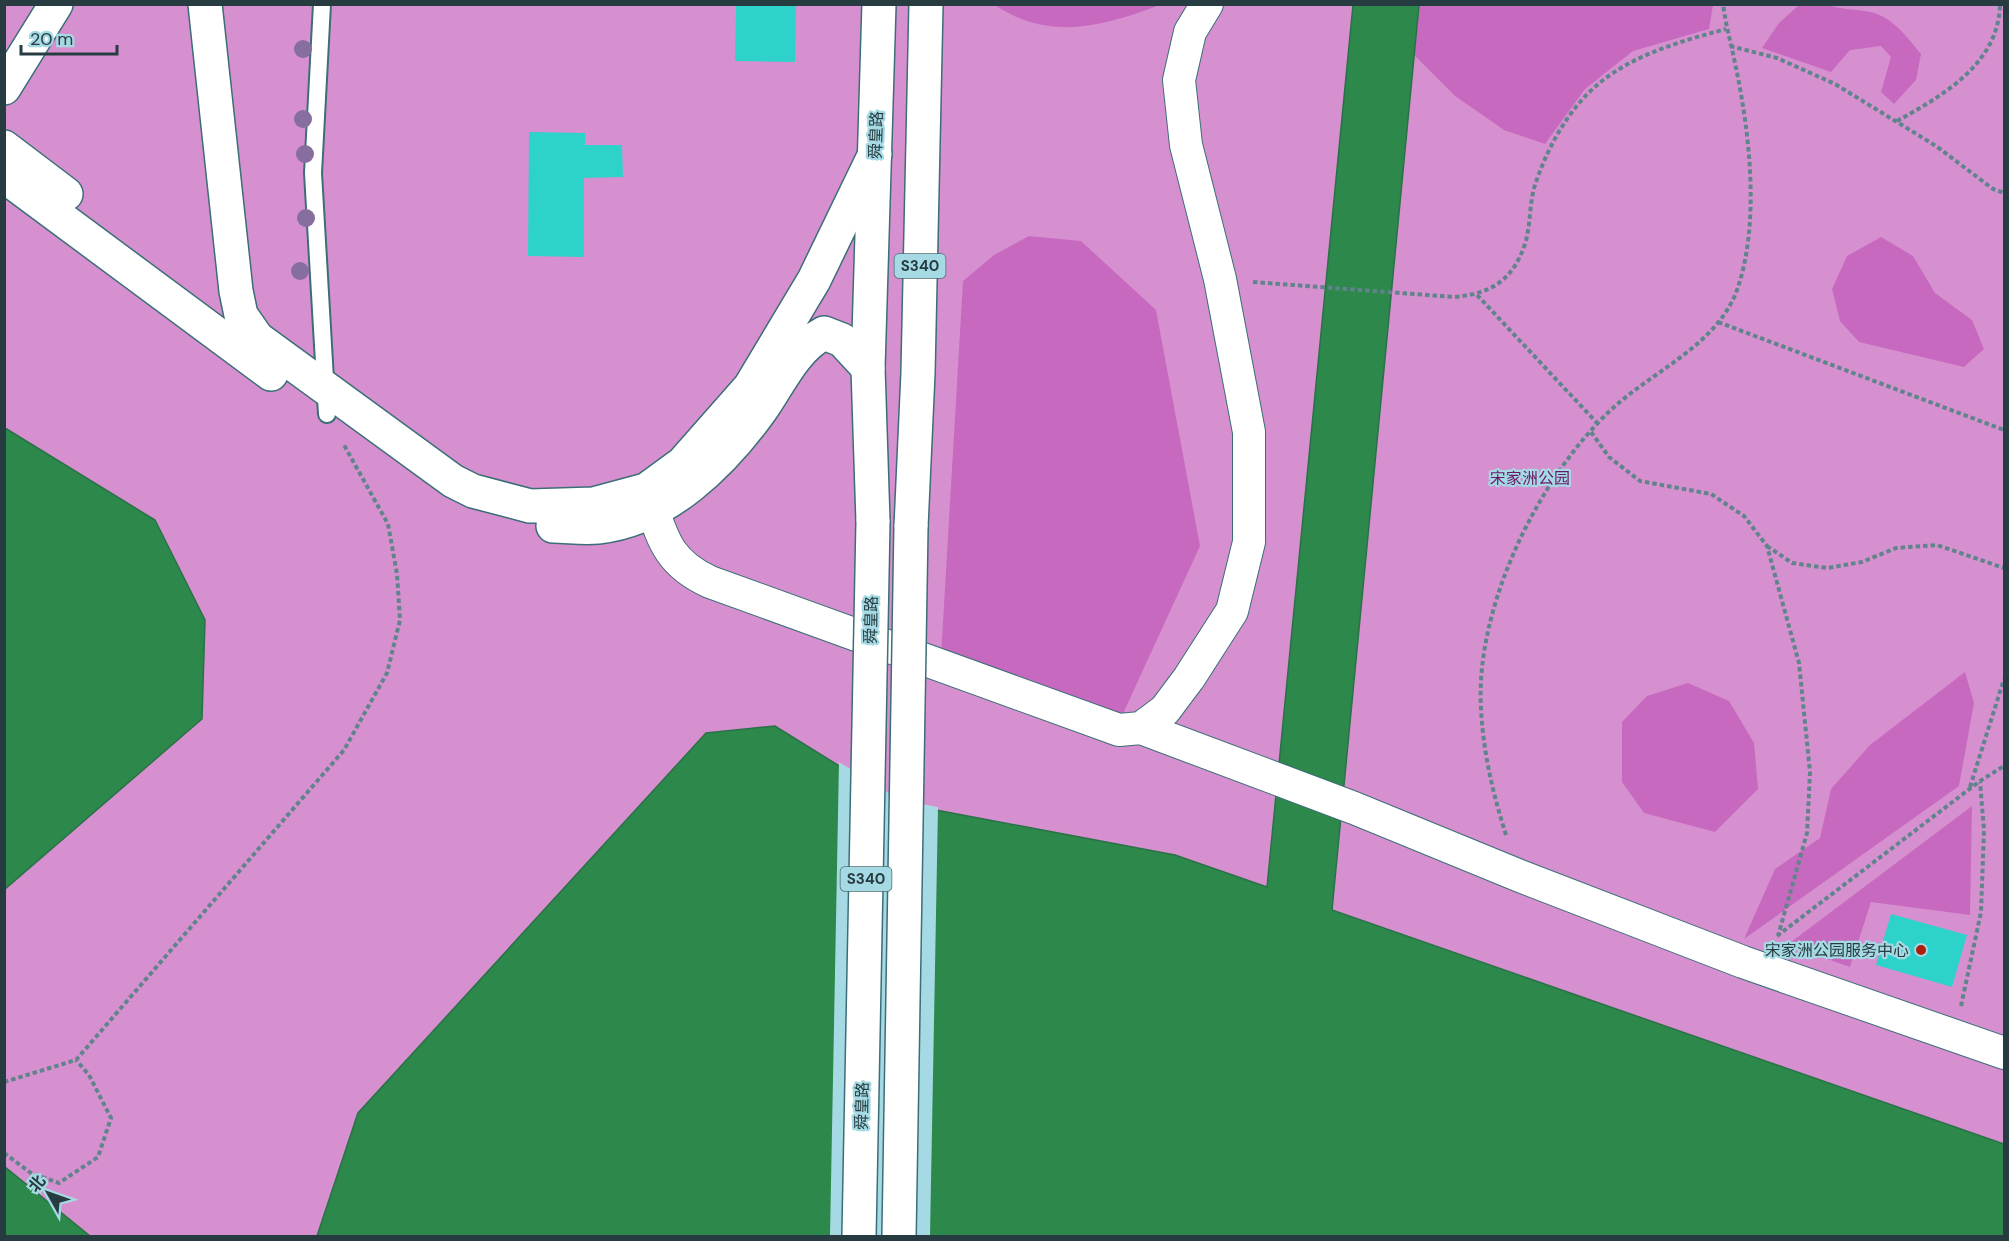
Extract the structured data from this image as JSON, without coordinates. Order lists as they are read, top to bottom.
{
  "streets": {
    "main road": ["舜皇路", "S340"]
  },
  "parks": ["宋家洲公园"],
  "places": ["宋家洲公园服务中心"],
  "scale_bar": "20 m",
  "north": "top left"
}
